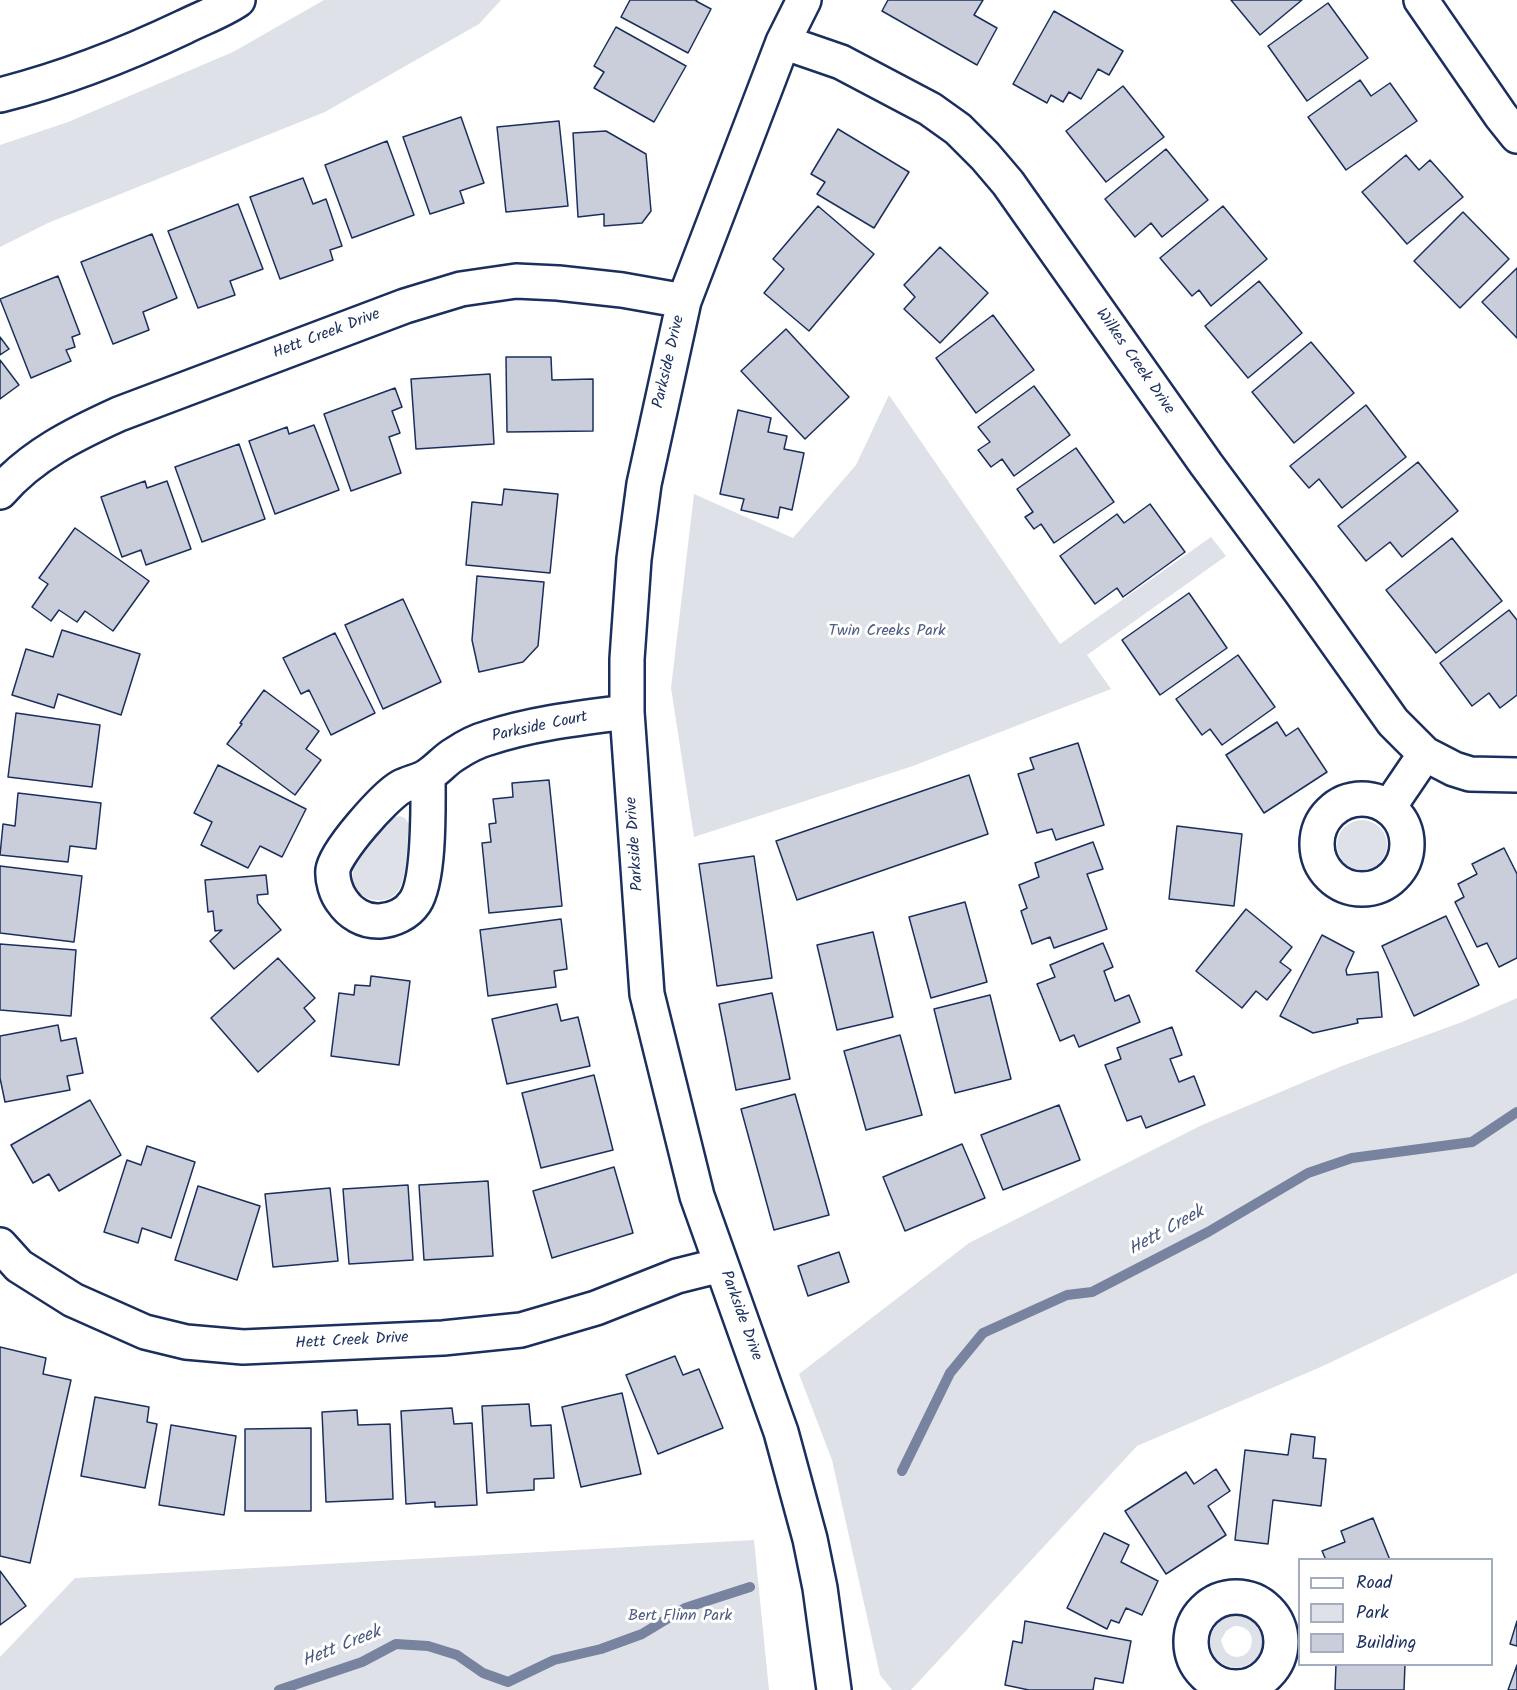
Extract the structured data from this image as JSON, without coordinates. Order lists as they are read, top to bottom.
{
  "streets": {
    "street": [
      "Hett Creek Drive",
      "Parkside Drive",
      "Wilkes Creek Drive",
      "Parkside Court"
    ]
  },
  "crossings": [
    ["Hett Creek Drive", "Parkside Drive"],
    ["Parkside Drive", "Wilkes Creek Drive"],
    ["Parkside Drive", "Parkside Court"]
  ],
  "water": ["Hett Creek"],
  "parks": ["Twin Creeks Park", "Bert Flinn Park"],
  "legend": ["Road", "Park", "Building"]
}
